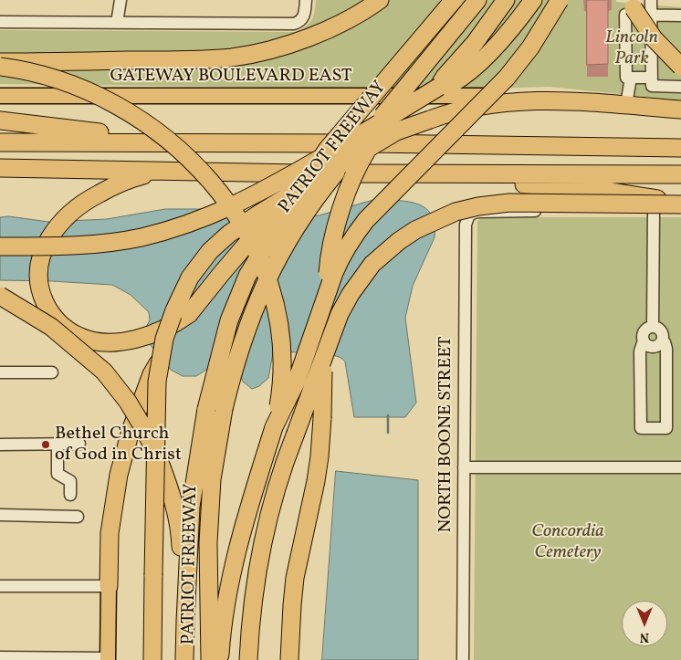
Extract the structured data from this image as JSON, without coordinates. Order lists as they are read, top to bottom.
{
  "streets": {
    "highway": ["PATRIOT FREEWAY"],
    "main road": ["GATEWAY BOULEVARD EAST"],
    "street": ["NORTH BOONE STREET"]
  },
  "parks": ["Lincoln Park", "Concordia Cemetery"],
  "places": ["Bethel Church of God in Christ"],
  "north": "bottom"
}
